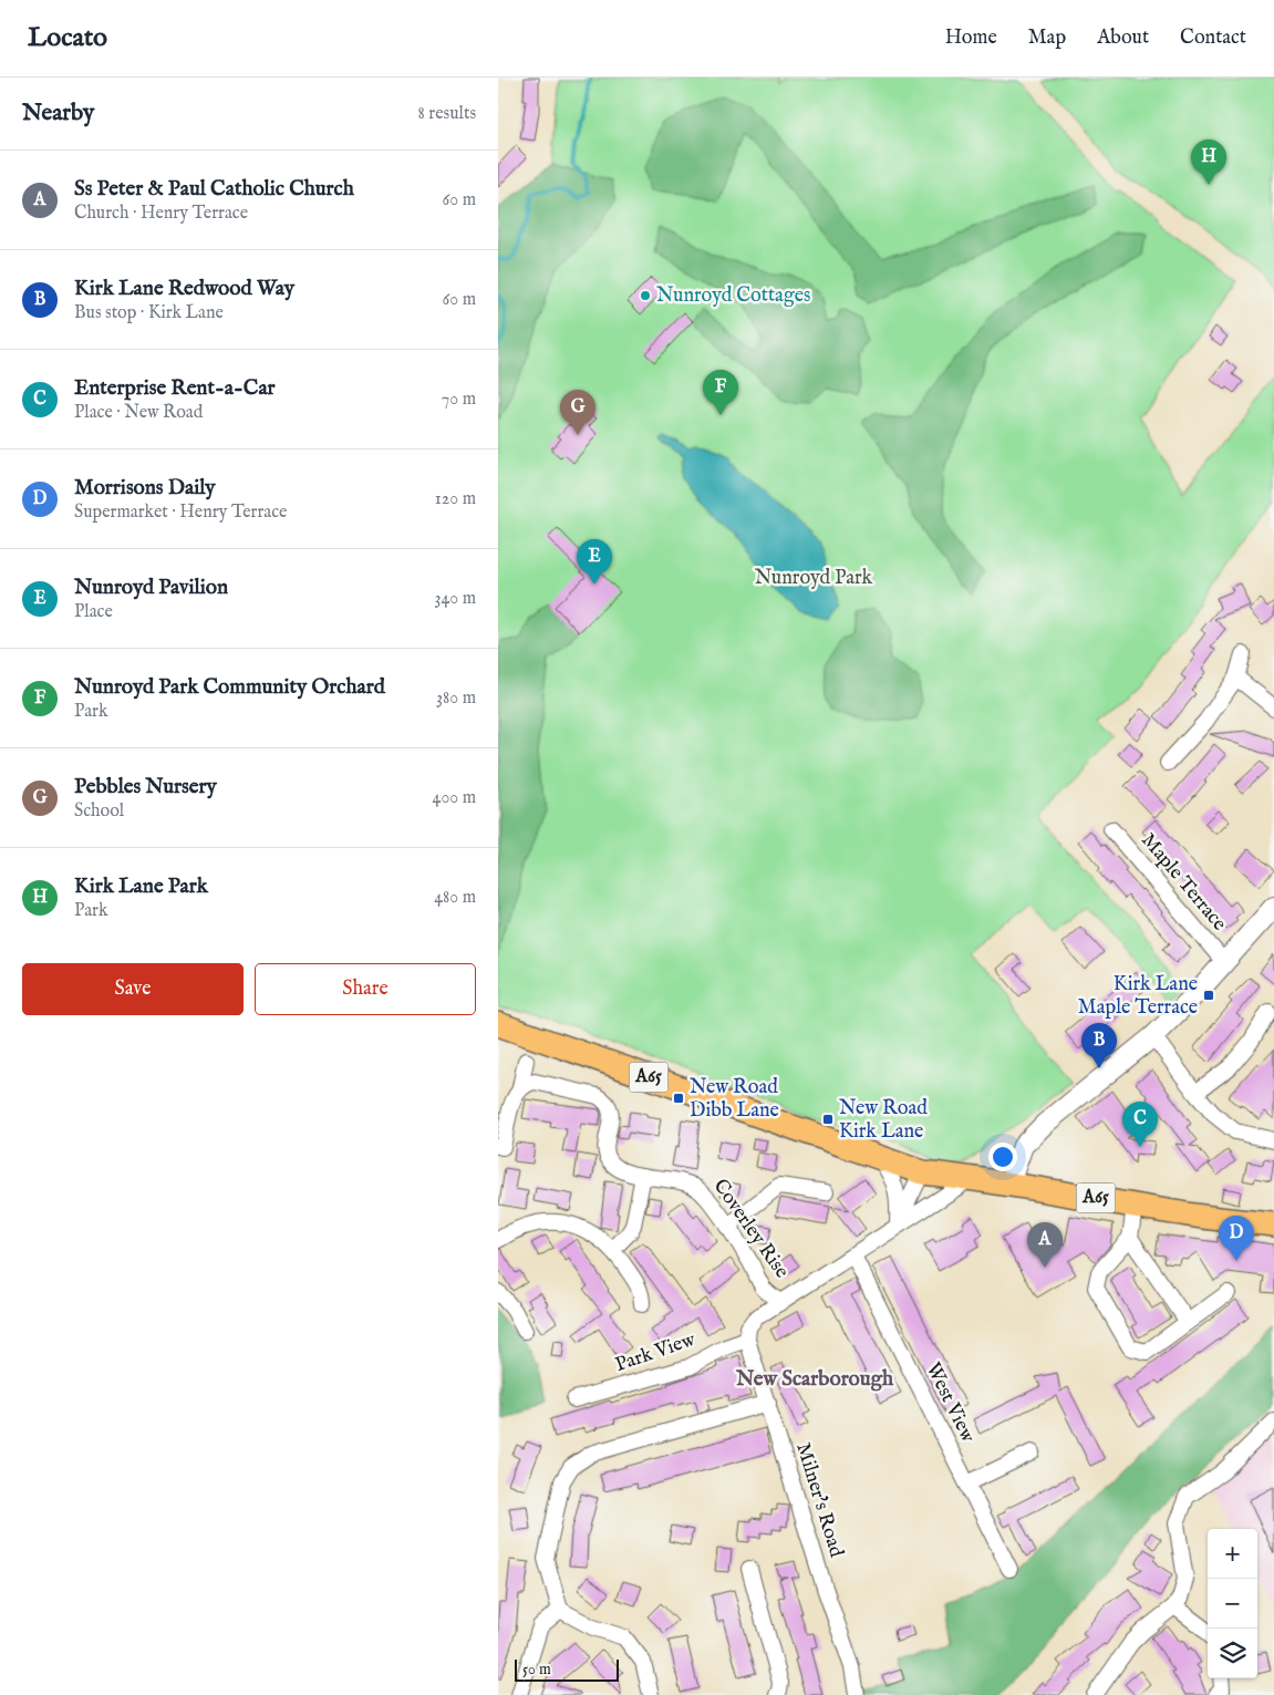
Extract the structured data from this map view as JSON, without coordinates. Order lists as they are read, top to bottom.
{
  "streets": {
    "main road": ["A65"],
    "street": [
      "Maple Terrace",
      "Coverley Rise",
      "Park View",
      "West View",
      "Milner's Road"
    ]
  },
  "crossings": [
    ["Park View", "Milner's Road"]
  ],
  "districts": ["New Scarborough"],
  "parks": ["Nunroyd Park"],
  "places": {
    "other": ["Nunroyd Cottages"],
    "transit": ["Kirk Lane Maple Terrace", "New Road Dibb Lane", "New Road Kirk Lane"]
  },
  "scale_bar": "50 m",
  "page": {
    "header": "Locato",
    "nav": [
      "Home",
      "Map",
      "About",
      "Contact"
    ],
    "heading": ["Nearby", "8 results"],
    "pins": [
      "H",
      "F",
      "G",
      "E",
      "B",
      "C",
      "D",
      "A"
    ],
    "list": [
      {
        "mark": "A",
        "name": "Ss Peter & Paul Catholic Church",
        "note": "Church · Henry Terrace",
        "value": "60 m"
      },
      {
        "mark": "B",
        "name": "Kirk Lane Redwood Way",
        "note": "Bus stop · Kirk Lane",
        "value": "60 m"
      },
      {
        "mark": "C",
        "name": "Enterprise Rent-a-Car",
        "note": "Place · New Road",
        "value": "70 m"
      },
      {
        "mark": "D",
        "name": "Morrisons Daily",
        "note": "Supermarket · Henry Terrace",
        "value": "120 m"
      },
      {
        "mark": "E",
        "name": "Nunroyd Pavilion",
        "note": "Place",
        "value": "340 m"
      },
      {
        "mark": "F",
        "name": "Nunroyd Park Community Orchard",
        "note": "Park",
        "value": "380 m"
      },
      {
        "mark": "G",
        "name": "Pebbles Nursery",
        "note": "School",
        "value": "400 m"
      },
      {
        "mark": "H",
        "name": "Kirk Lane Park",
        "note": "Park",
        "value": "480 m"
      }
    ],
    "buttons": ["Save", "Share"],
    "map_buttons": ["+", "−"],
    "scale": "50 m"
  }
}
